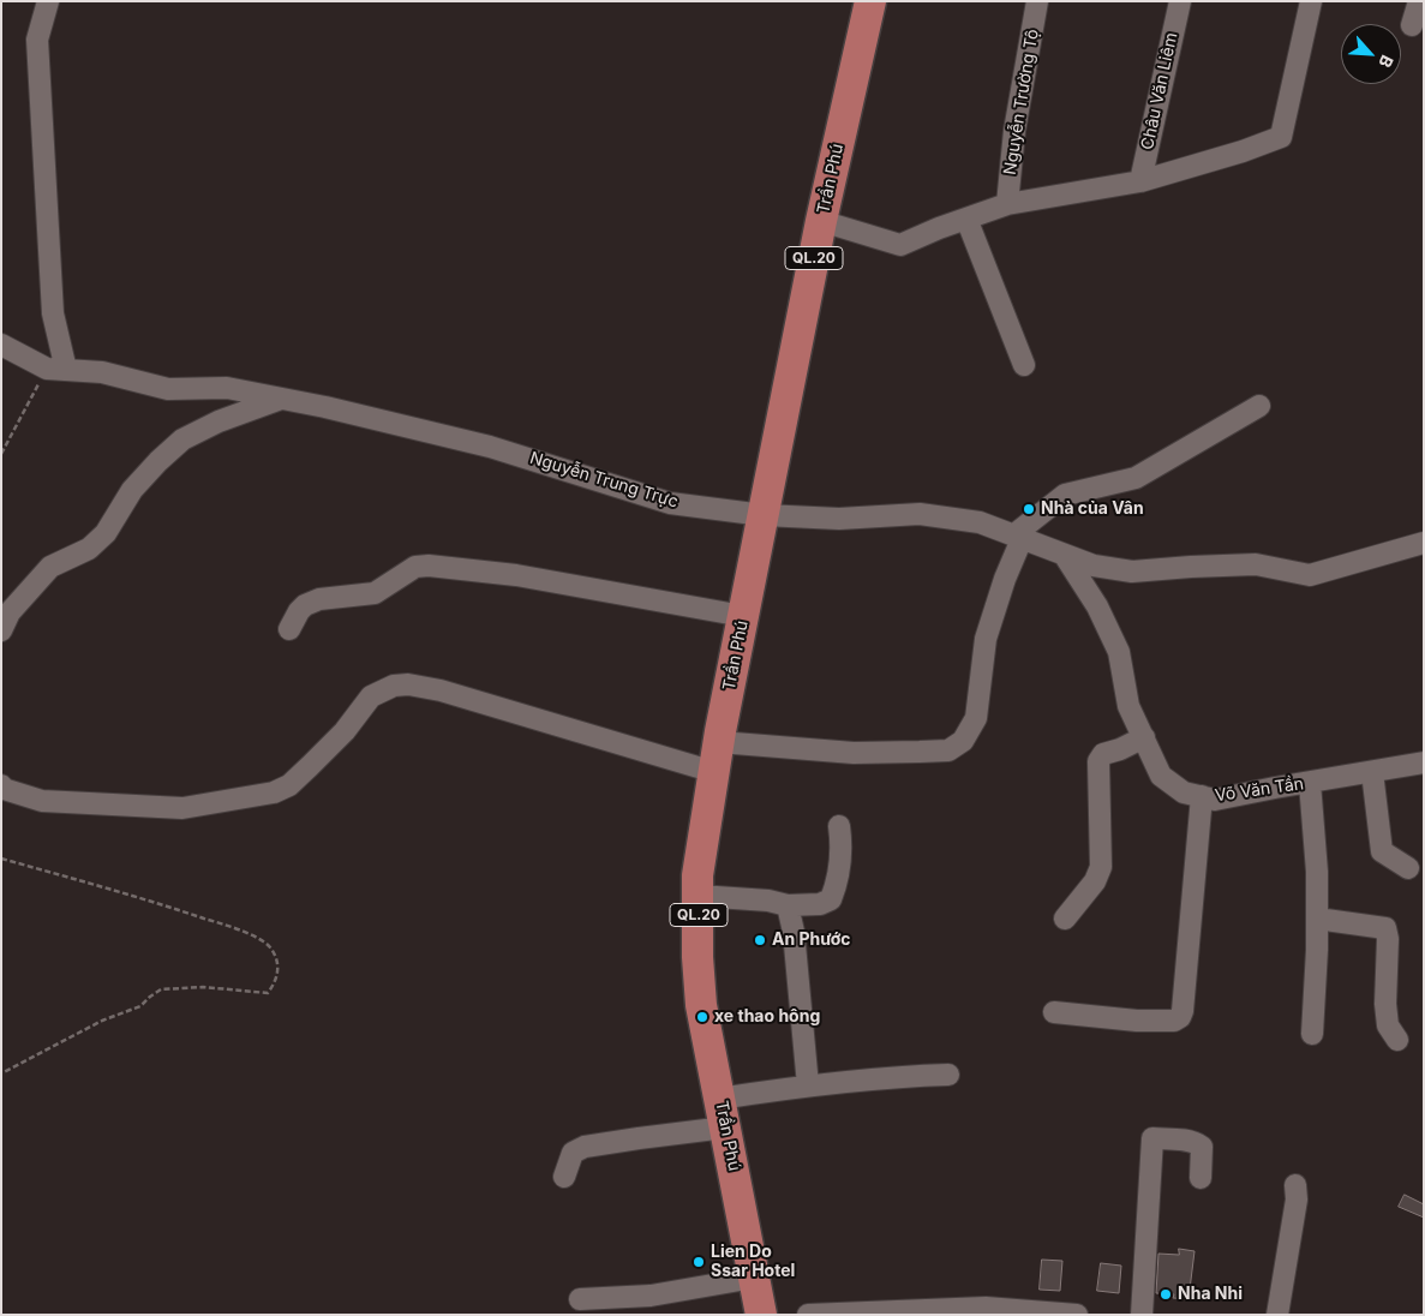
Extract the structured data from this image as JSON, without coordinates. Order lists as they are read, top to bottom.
{
  "streets": {
    "highway": ["Trần Phú", "QL.20"],
    "street": [
      "Châu Văn Liêm",
      "Nguyễn Trường Tộ",
      "Nguyễn Trung Trực",
      "Võ Văn Tần"
    ]
  },
  "crossings": [
    ["Trần Phú", "Nguyễn Trung Trực"],
    ["Nguyễn Trung Trực", "Võ Văn Tần"]
  ],
  "places": [
    "Nhà của Vân",
    "An Phước",
    "xe thao hông",
    "Lien Do Ssar Hotel",
    "Nha Nhi"
  ],
  "north": "bottom right"
}
